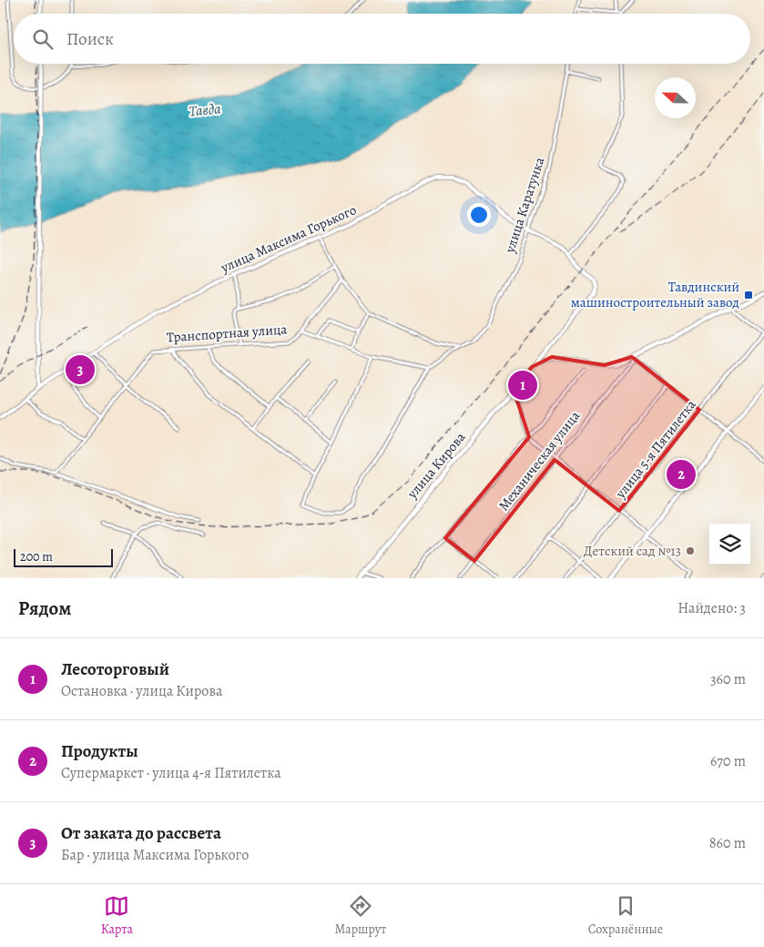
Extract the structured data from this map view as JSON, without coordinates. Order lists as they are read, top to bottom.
{
  "streets": {
    "main road": ["Механическая улица", "улица Кирова"],
    "street": [
      "улица Каратунка",
      "улица Максима Горького",
      "Транспортная улица",
      "улица 5-я Пятилетка"
    ]
  },
  "crossings": [
    ["улица Каратунка", "улица Максима Горького"],
    ["улица Каратунка", "Транспортная улица"],
    ["улица Максима Горького", "улица Кирова"],
    ["Механическая улица", "улица Кирова"]
  ],
  "water": ["Тавда"],
  "places": {
    "transit": ["Тавдинский машиностроительный завод"],
    "other": ["Детский сад №13"]
  },
  "scale_bar": "200 m",
  "north": "left",
  "page": {
    "search": "Поиск",
    "pins": ["3", "1", "2"],
    "scale": "200 m",
    "heading": ["Рядом", "Найдено: 3"],
    "list": [
      {
        "mark": "1",
        "name": "Лесоторговый",
        "note": "Остановка · улица Кирова",
        "value": "360 m"
      },
      {
        "mark": "2",
        "name": "Продукты",
        "note": "Супермаркет · улица 4-я Пятилетка",
        "value": "670 m"
      },
      {
        "mark": "3",
        "name": "От заката до рассвета",
        "note": "Бар · улица Максима Горького",
        "value": "860 m"
      }
    ],
    "nav": ["Карта", "Маршрут", "Сохранённые"]
  }
}
